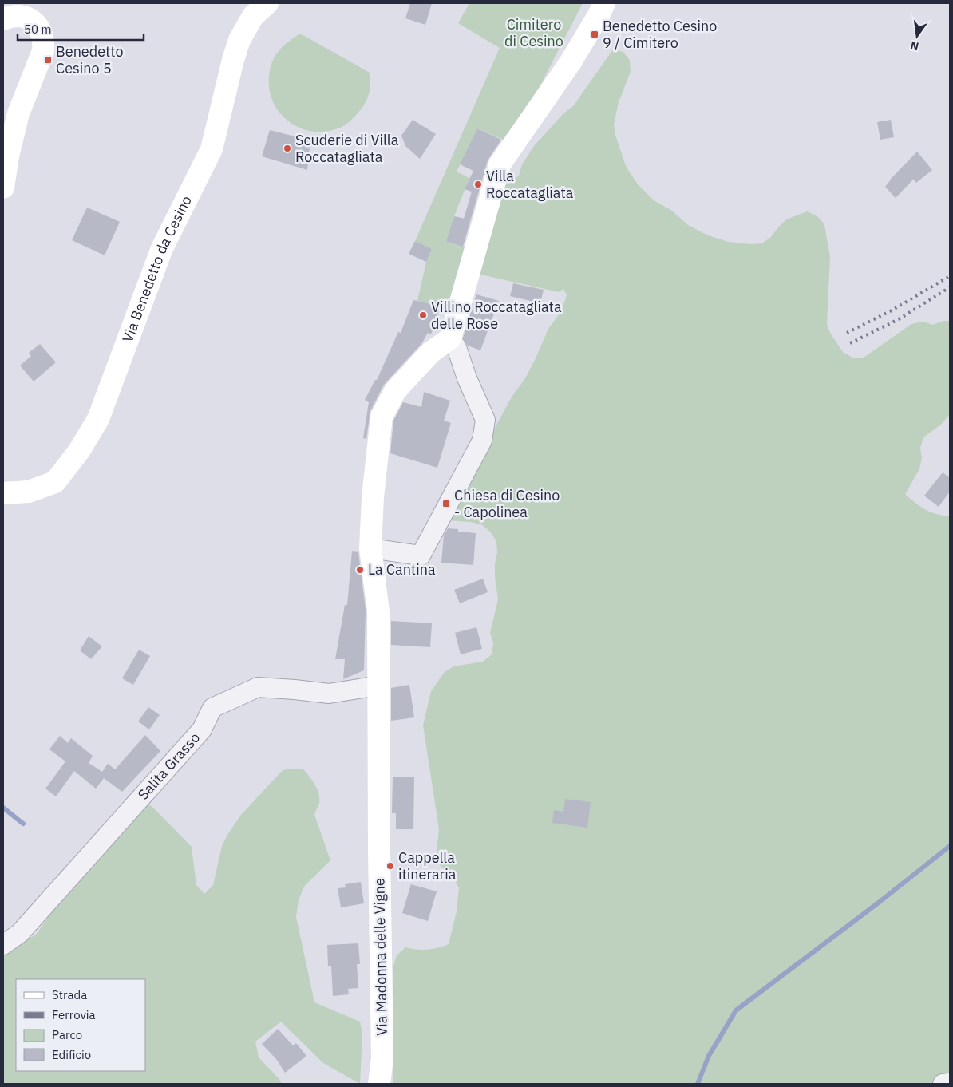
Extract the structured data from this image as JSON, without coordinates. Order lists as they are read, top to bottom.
{
  "streets": {
    "street": ["Via Benedetto da Cesino", "Salita Grasso", "Via Madonna delle Vigne"]
  },
  "crossings": [
    ["Salita Grasso", "Via Madonna delle Vigne"]
  ],
  "parks": ["Cimitero di Cesino"],
  "places": {
    "transit": ["Benedetto Cesino 9 / Cimitero", "Benedetto Cesino 5", "Chiesa di Cesino - Capolinea"],
    "other": [
      "Scuderie di Villa Roccatagliata",
      "Villa Roccatagliata",
      "Villino Roccatagliata delle Rose",
      "La Cantina",
      "Cappella itineraria"
    ]
  },
  "legend": [
    "Strada",
    "Ferrovia",
    "Parco",
    "Edificio"
  ],
  "scale_bar": "50 m",
  "north": "bottom"
}
